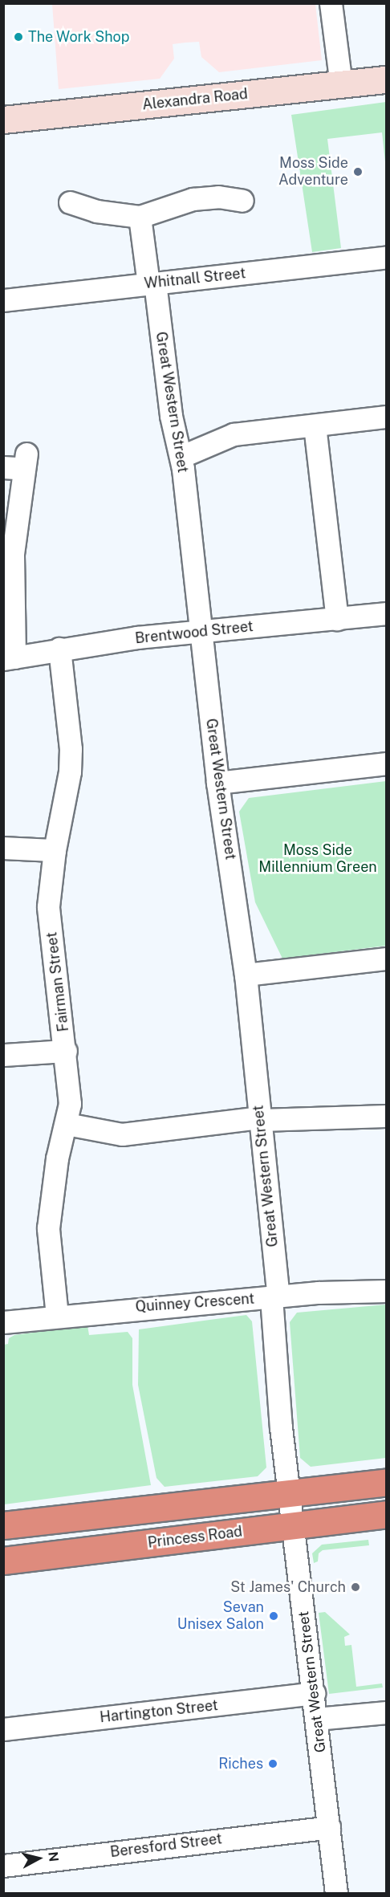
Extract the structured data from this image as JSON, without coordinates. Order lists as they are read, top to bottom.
{
  "streets": {
    "highway": ["Princess Road"],
    "street": [
      "Alexandra Road",
      "Whitnall Street",
      "Great Western Street",
      "Brentwood Street",
      "Fairman Street",
      "Quinney Crescent",
      "Hartington Street",
      "Beresford Street"
    ]
  },
  "crossings": [
    ["Whitnall Street", "Great Western Street"],
    ["Great Western Street", "Brentwood Street"],
    ["Great Western Street", "Quinney Crescent"],
    ["Great Western Street", "Princess Road"],
    ["Great Western Street", "Hartington Street"],
    ["Great Western Street", "Beresford Street"],
    ["Brentwood Street", "Fairman Street"],
    ["Fairman Street", "Quinney Crescent"]
  ],
  "parks": ["Moss Side Millennium Green"],
  "places": [
    "The Work Shop",
    "Moss Side Adventure",
    "St James' Church",
    "Sevan Unisex Salon",
    "Riches"
  ],
  "north": "right"
}
